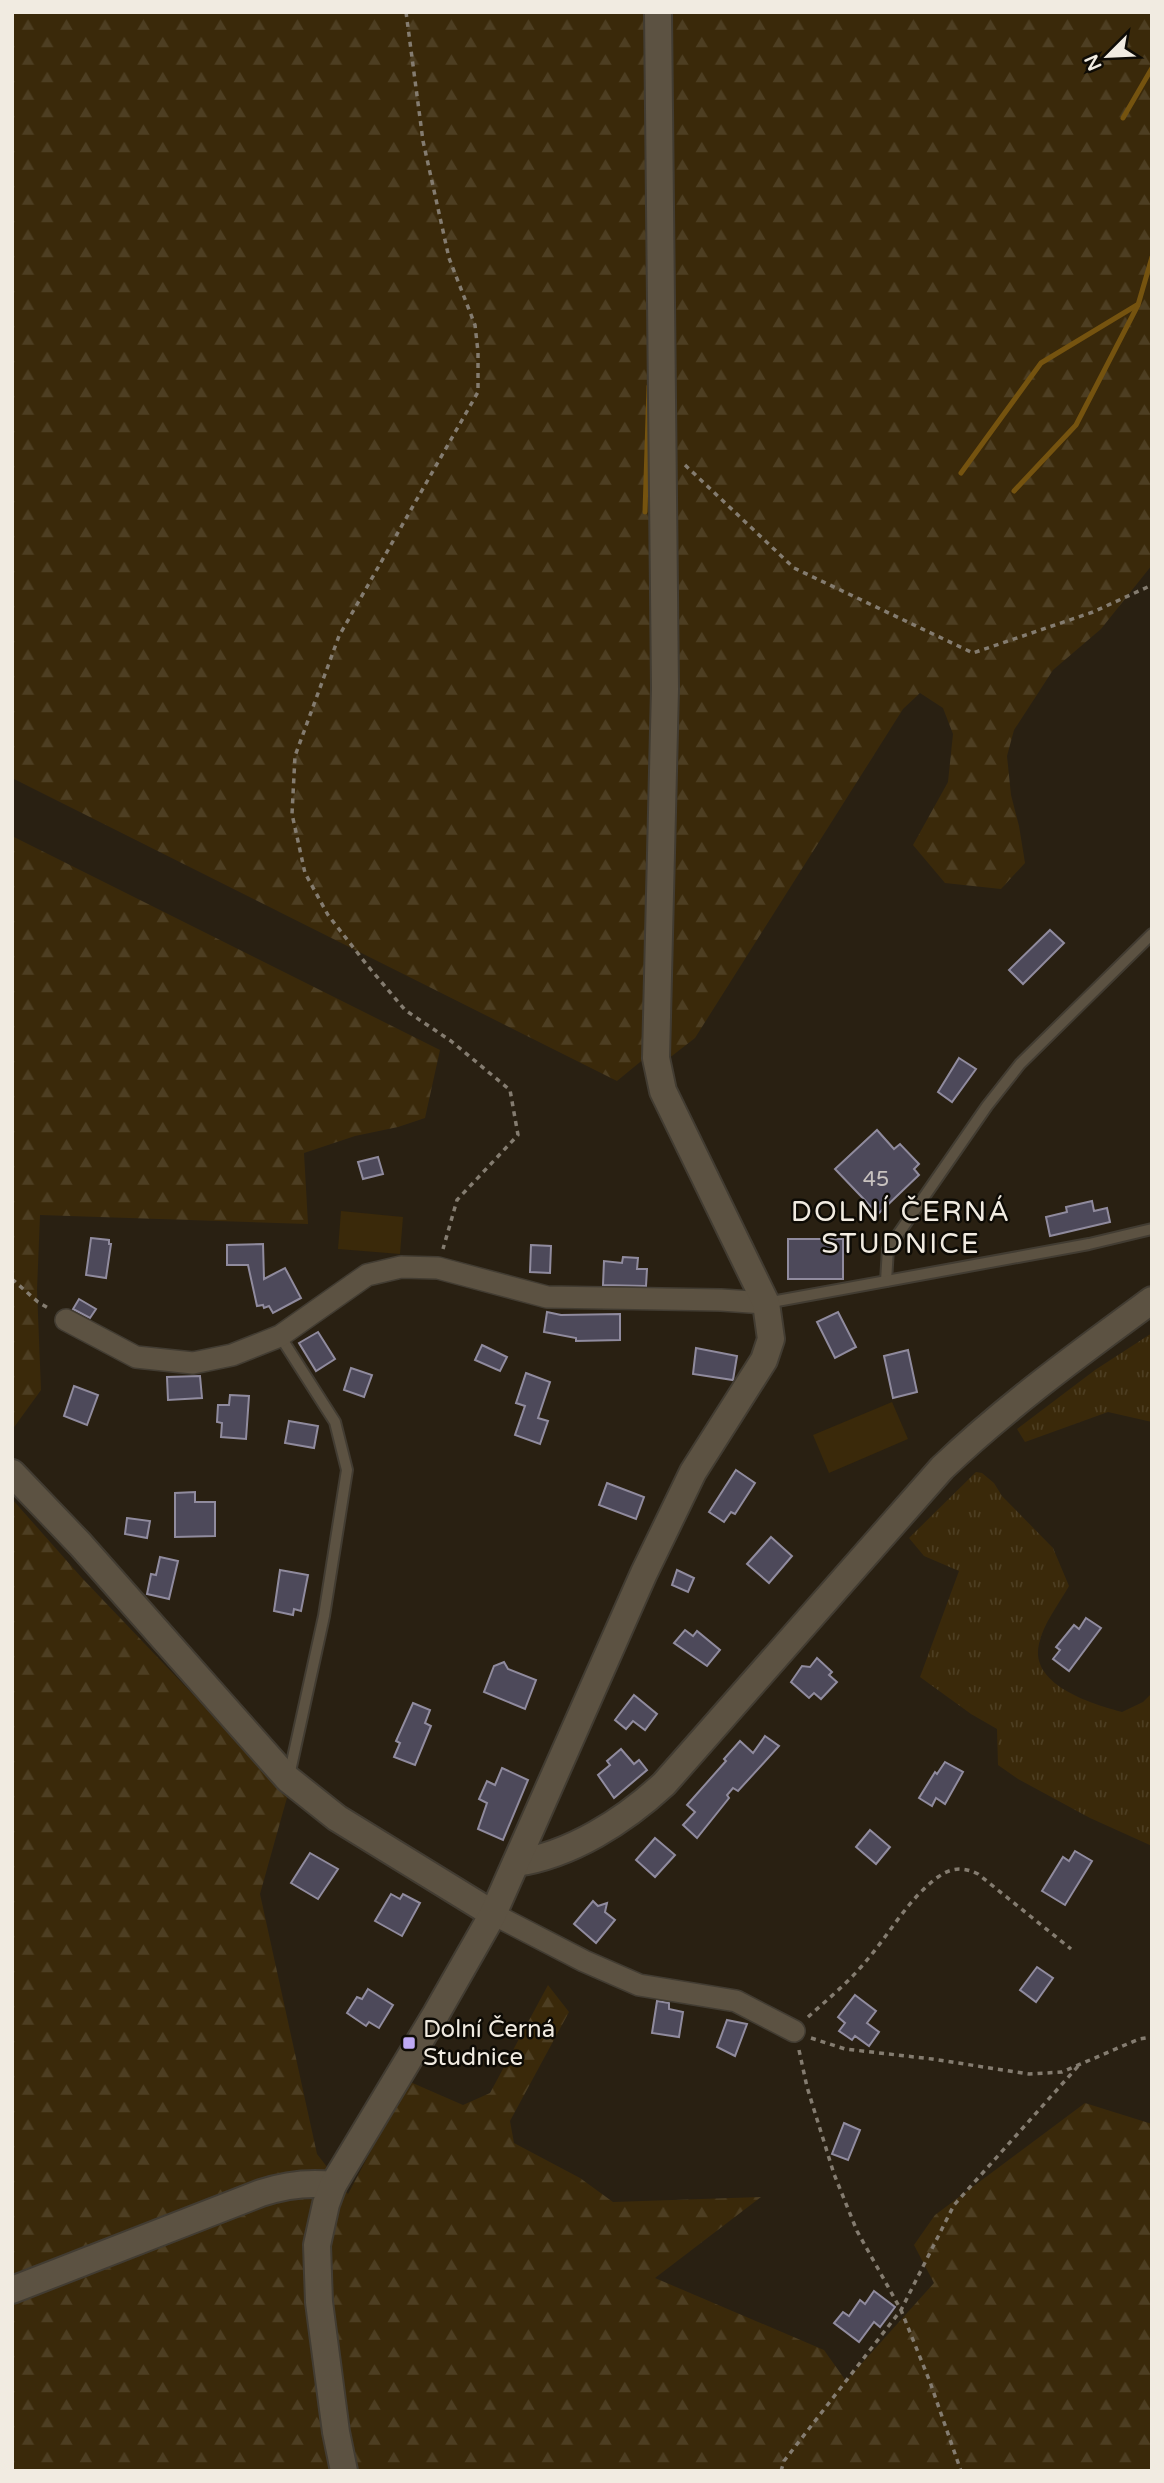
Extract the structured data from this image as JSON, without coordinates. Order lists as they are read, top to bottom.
{
  "districts": ["DOLNÍ ČERNÁ STUDNICE"],
  "places": {
    "transit": ["Dolní Černá Studnice"]
  },
  "house_numbers": ["45"],
  "north": "bottom left"
}
